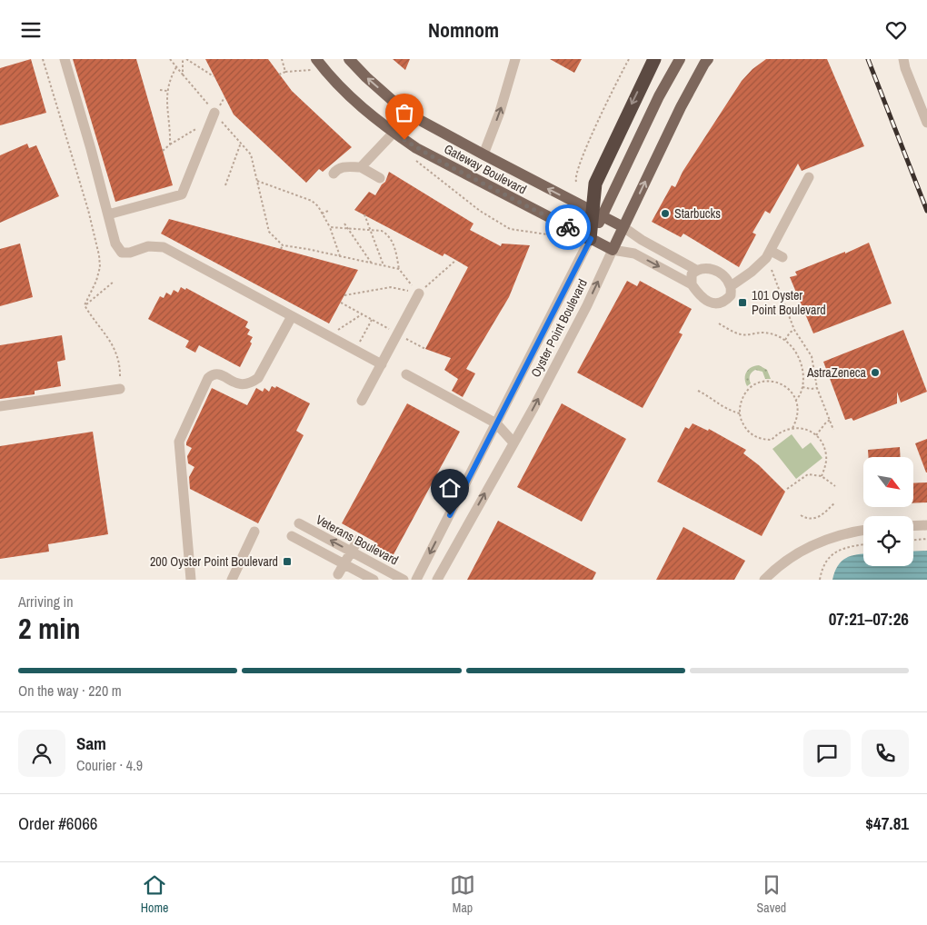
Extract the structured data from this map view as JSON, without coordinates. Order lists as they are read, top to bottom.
{
  "streets": {
    "main road": ["Gateway Boulevard", "Oyster Point Boulevard"],
    "street": ["Veterans Boulevard"]
  },
  "crossings": [
    ["Gateway Boulevard", "Oyster Point Boulevard"]
  ],
  "places": {
    "other": ["Starbucks", "AstraZeneca"],
    "transit": ["101 Oyster Point Boulevard", "200 Oyster Point Boulevard"]
  },
  "north": "bottom right",
  "page": {
    "header": "Nomnom",
    "heading": ["2 min", "Arriving in", "07:21–07:26"],
    "panel": [
      "Sam",
      "Courier · 4.9",
      "Order #6066",
      "$47.81"
    ],
    "bar": "On the way · 220 m",
    "tabs": ["Home", "Map", "Saved"]
  }
}
